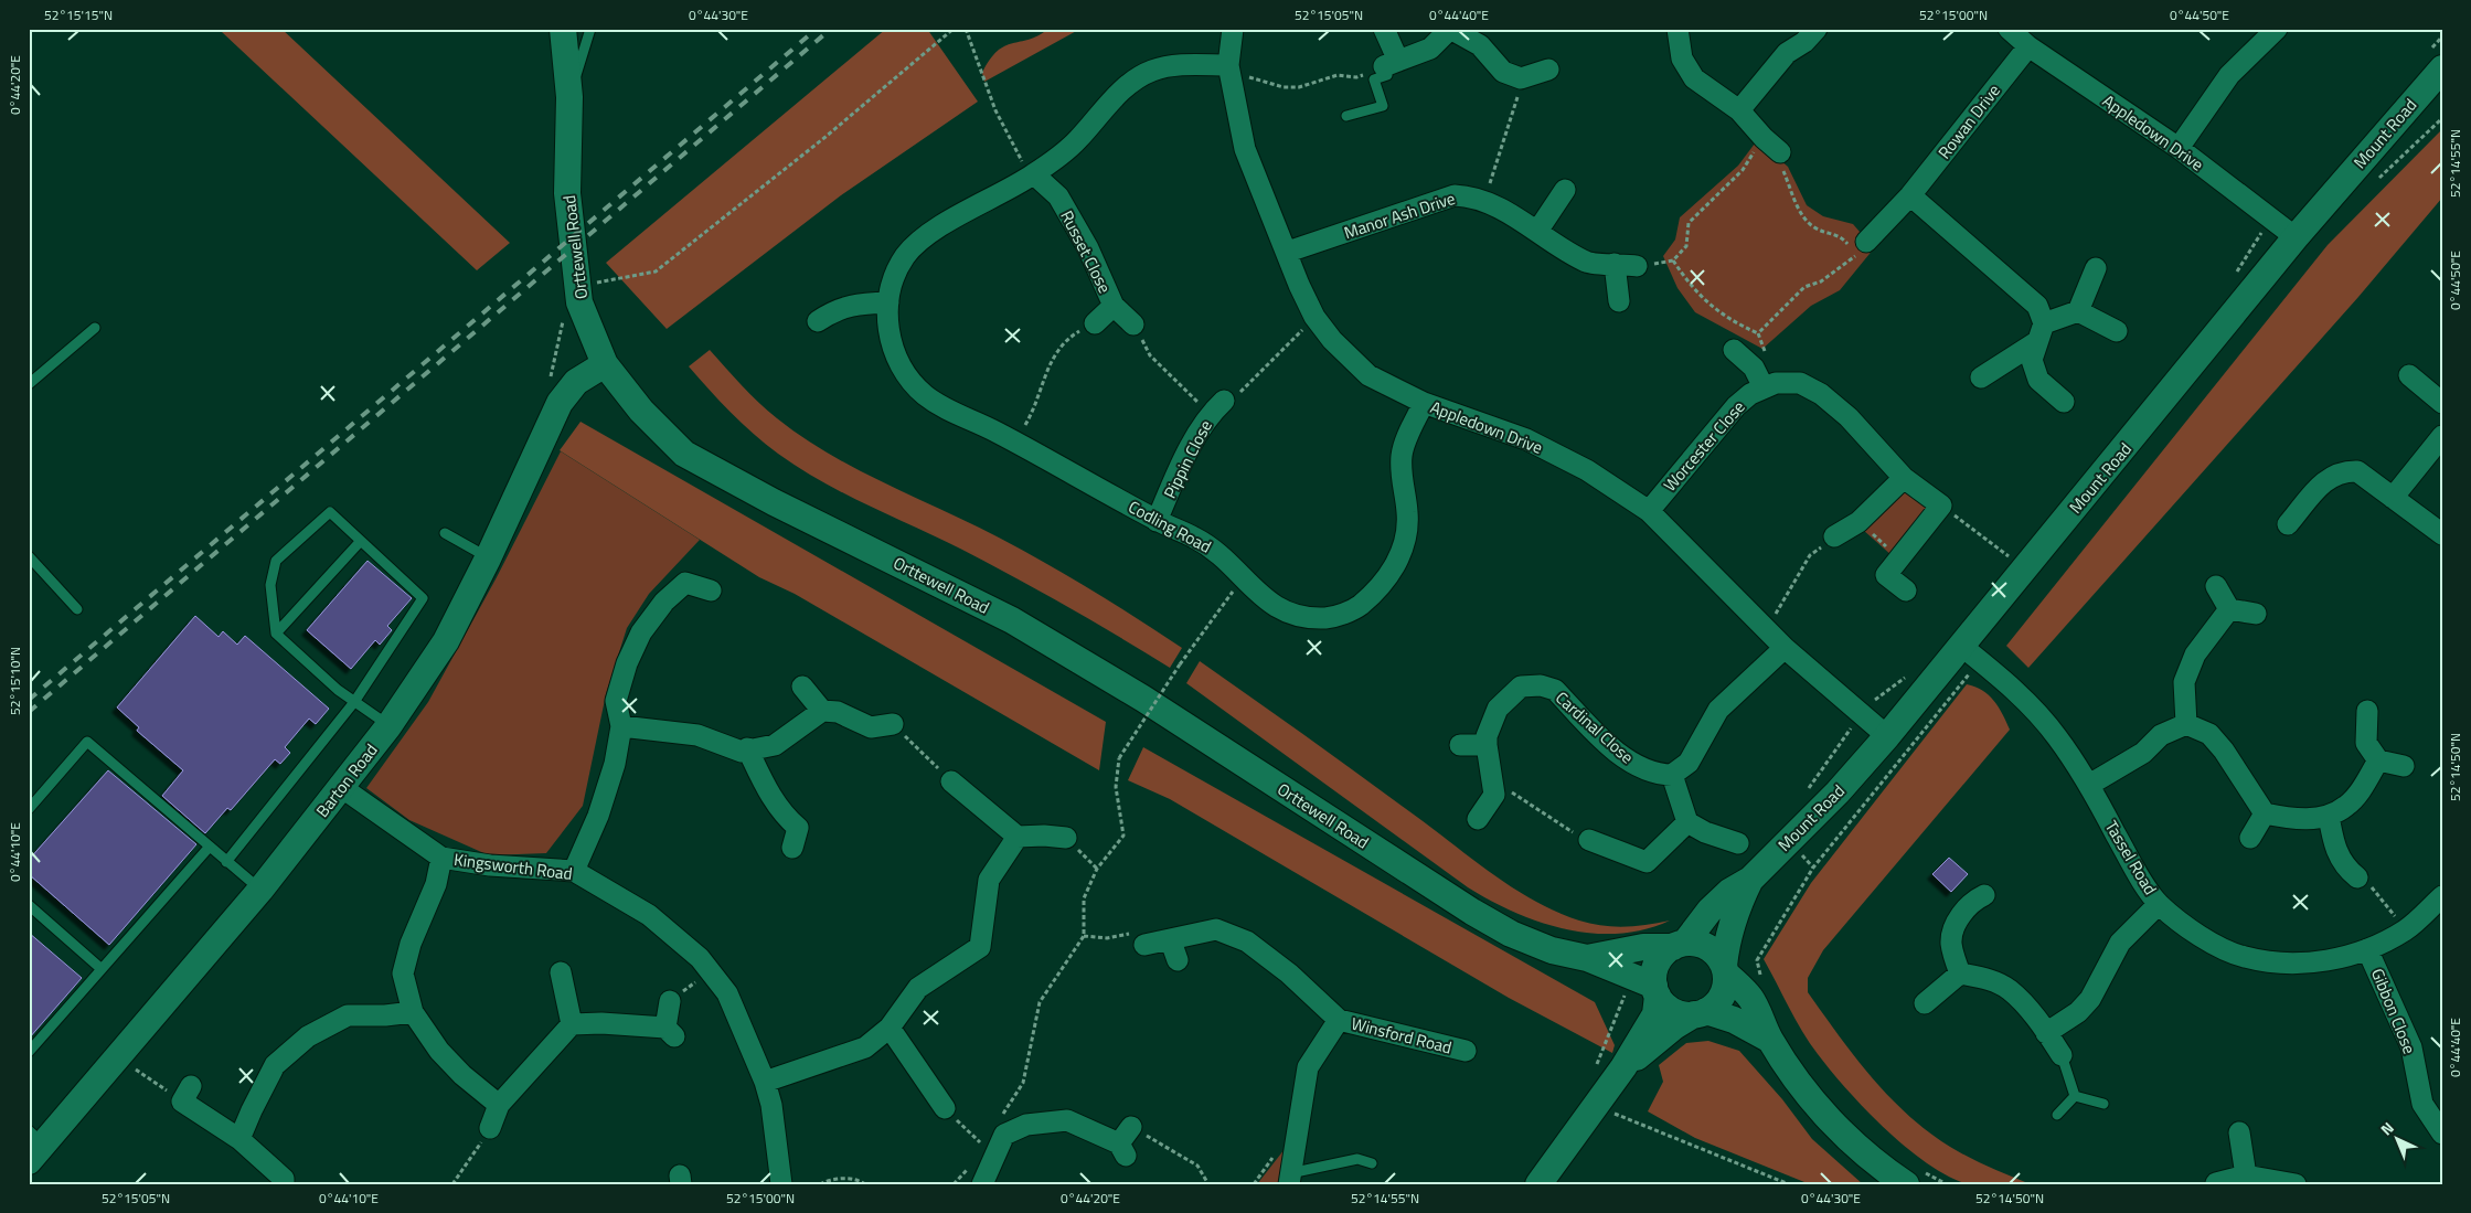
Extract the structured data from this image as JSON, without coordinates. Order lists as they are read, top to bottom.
{
  "streets": {
    "street": [
      "Rowan Drive",
      "Appledown Drive",
      "Mount Road",
      "Manor Ash Drive",
      "Orttewell Road",
      "Russet Close",
      "Worcester Close",
      "Pippin Close",
      "Codling Road",
      "Cardinal Close",
      "Barton Road",
      "Tassel Road",
      "Kingsworth Road",
      "Gibbon Close",
      "Winsford Road"
    ]
  },
  "crossings": [
    ["Rowan Drive", "Appledown Drive"],
    ["Appledown Drive", "Mount Road"],
    ["Appledown Drive", "Manor Ash Drive"],
    ["Appledown Drive", "Worcester Close"],
    ["Appledown Drive", "Codling Road"],
    ["Mount Road", "Orttewell Road"],
    ["Mount Road", "Tassel Road"],
    ["Orttewell Road", "Barton Road"],
    ["Russet Close", "Codling Road"],
    ["Pippin Close", "Codling Road"],
    ["Barton Road", "Kingsworth Road"],
    ["Tassel Road", "Gibbon Close"]
  ],
  "north": "top left",
  "coordinates": [
    "52°15'15\"N",
    "0°44'30\"E",
    "52°15'05\"N",
    "0°44'40\"E",
    "52°15'00\"N",
    "0°44'50\"E",
    "0°44'20\"E",
    "52°14'55\"N",
    "52°15'10\"N",
    "52°14'50\"N",
    "0°44'10\"E"
  ]
}
